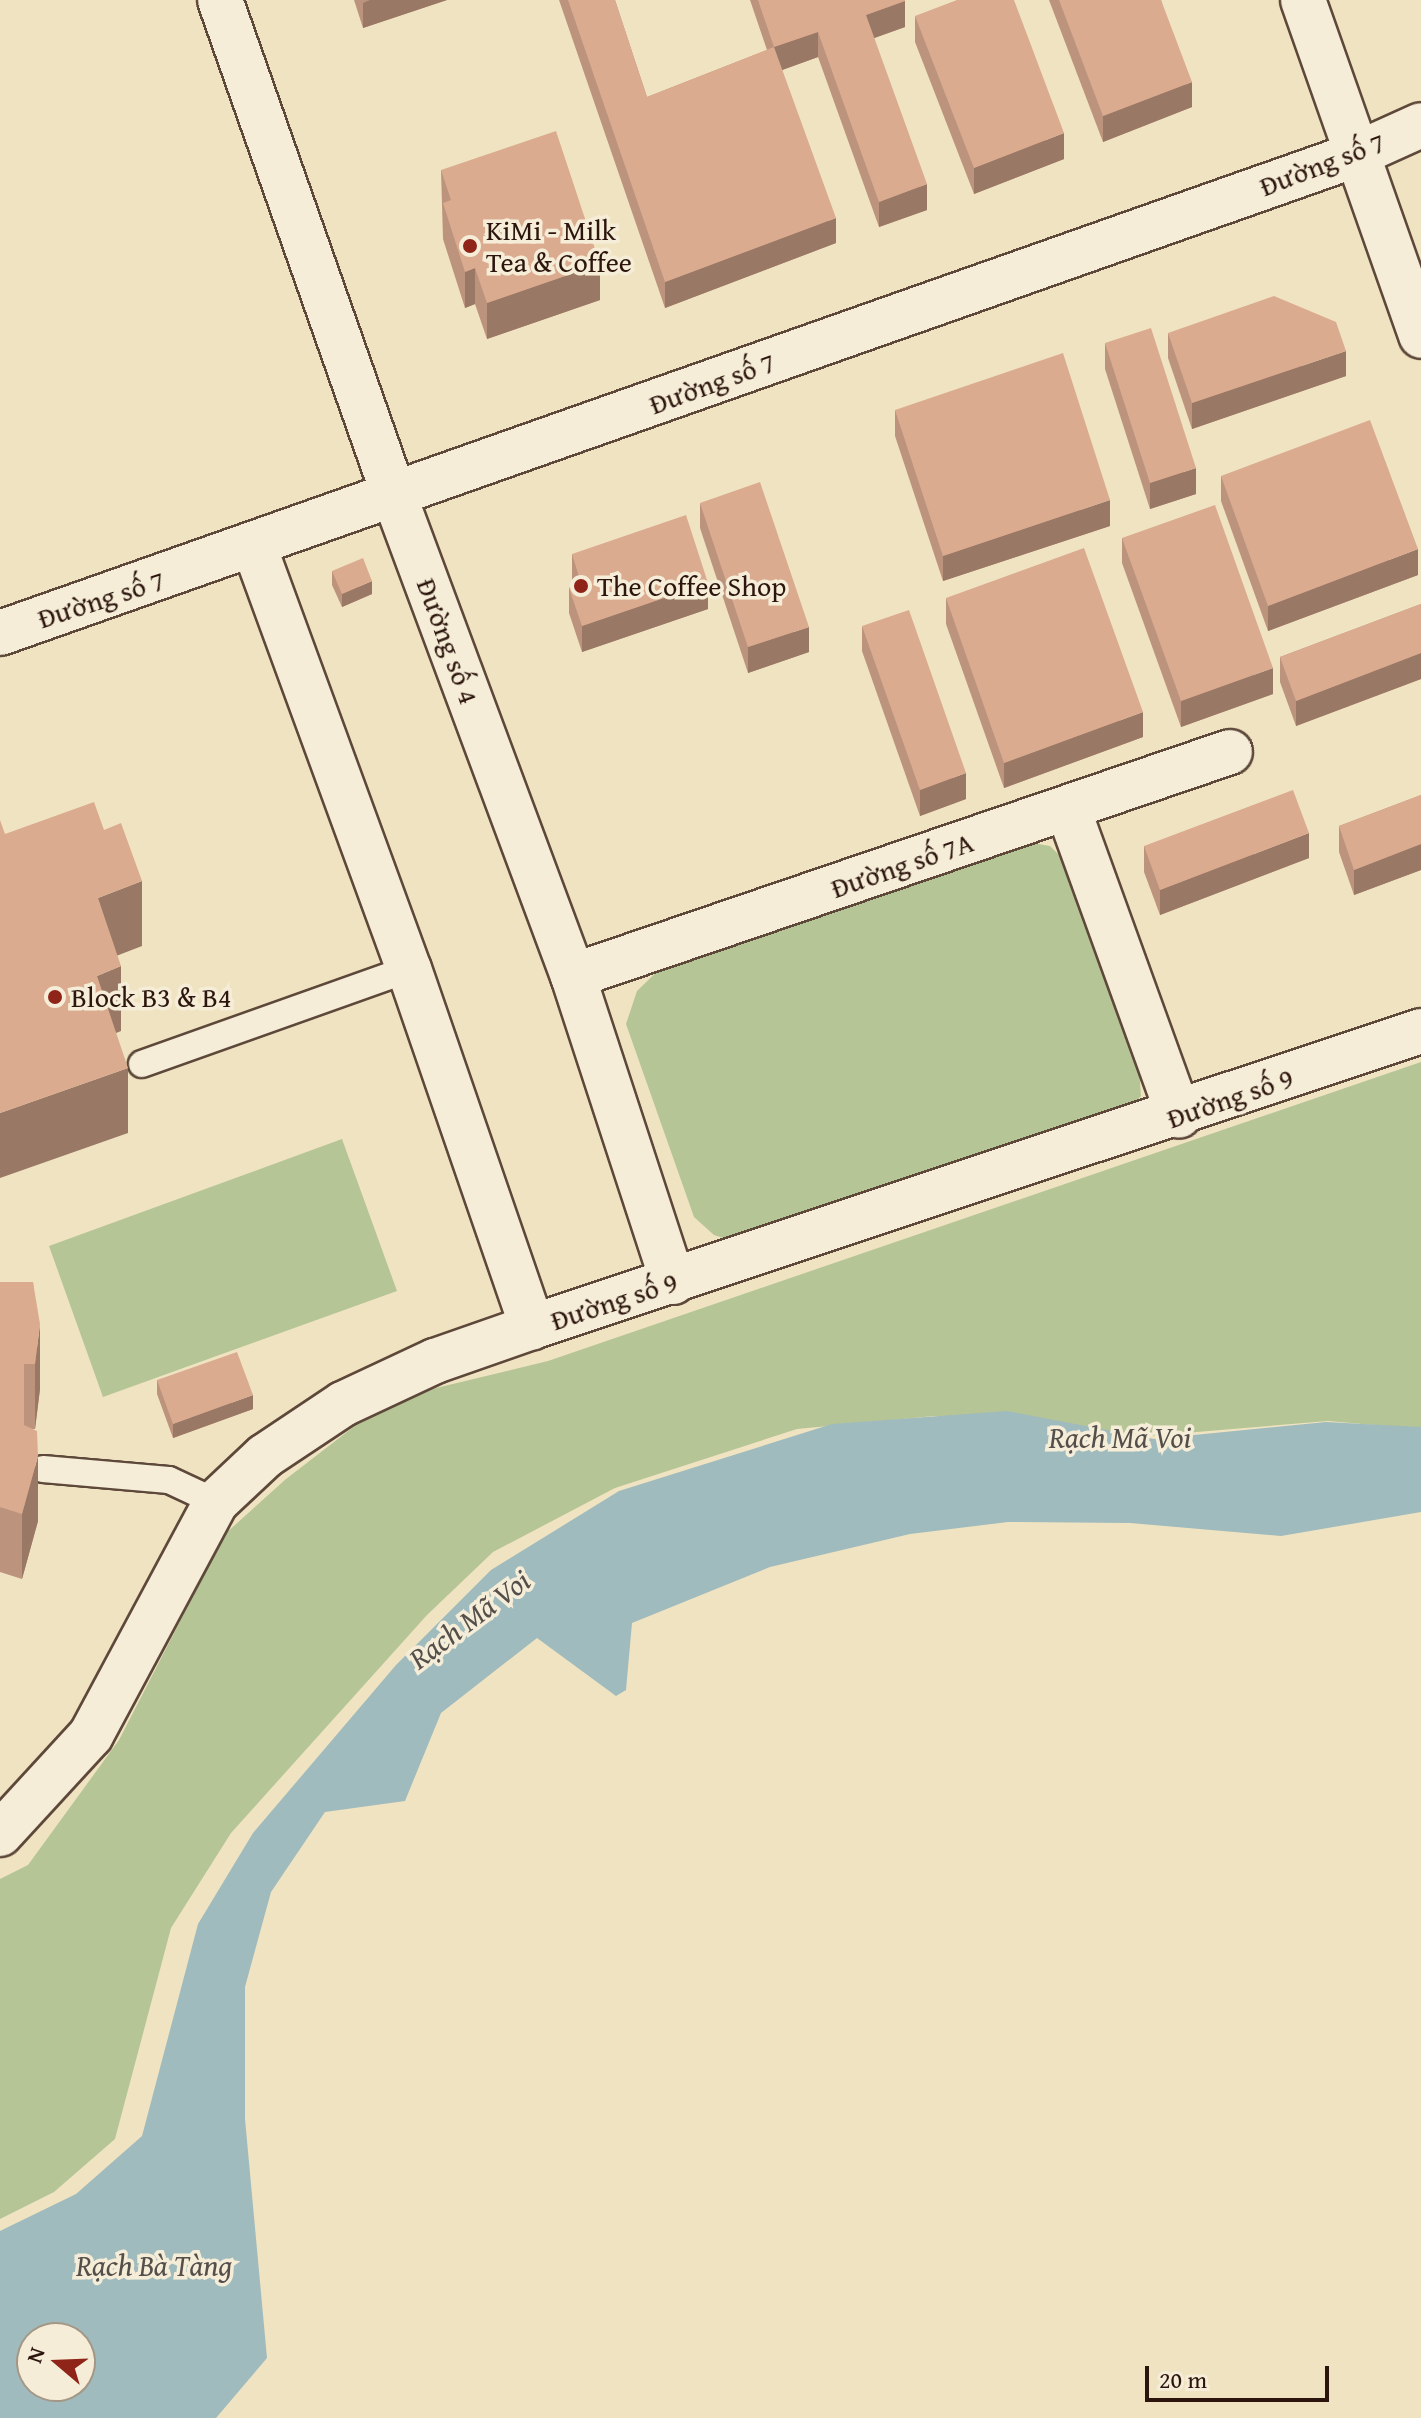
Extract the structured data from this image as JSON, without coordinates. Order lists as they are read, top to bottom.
{
  "streets": {
    "street": [
      "Đường số 7",
      "Đường số 4",
      "Đường số 7A",
      "Đường số 9"
    ]
  },
  "crossings": [
    ["Đường số 7", "Đường số 4"],
    ["Đường số 4", "Đường số 7A"],
    ["Đường số 4", "Đường số 9"]
  ],
  "water": ["Rạch Mã Voi", "Rạch Bà Tàng"],
  "places": ["KiMi - Milk Tea & Coffee", "The Coffee Shop", "Block B3 & B4"],
  "scale_bar": "20 m",
  "north": "left"
}
